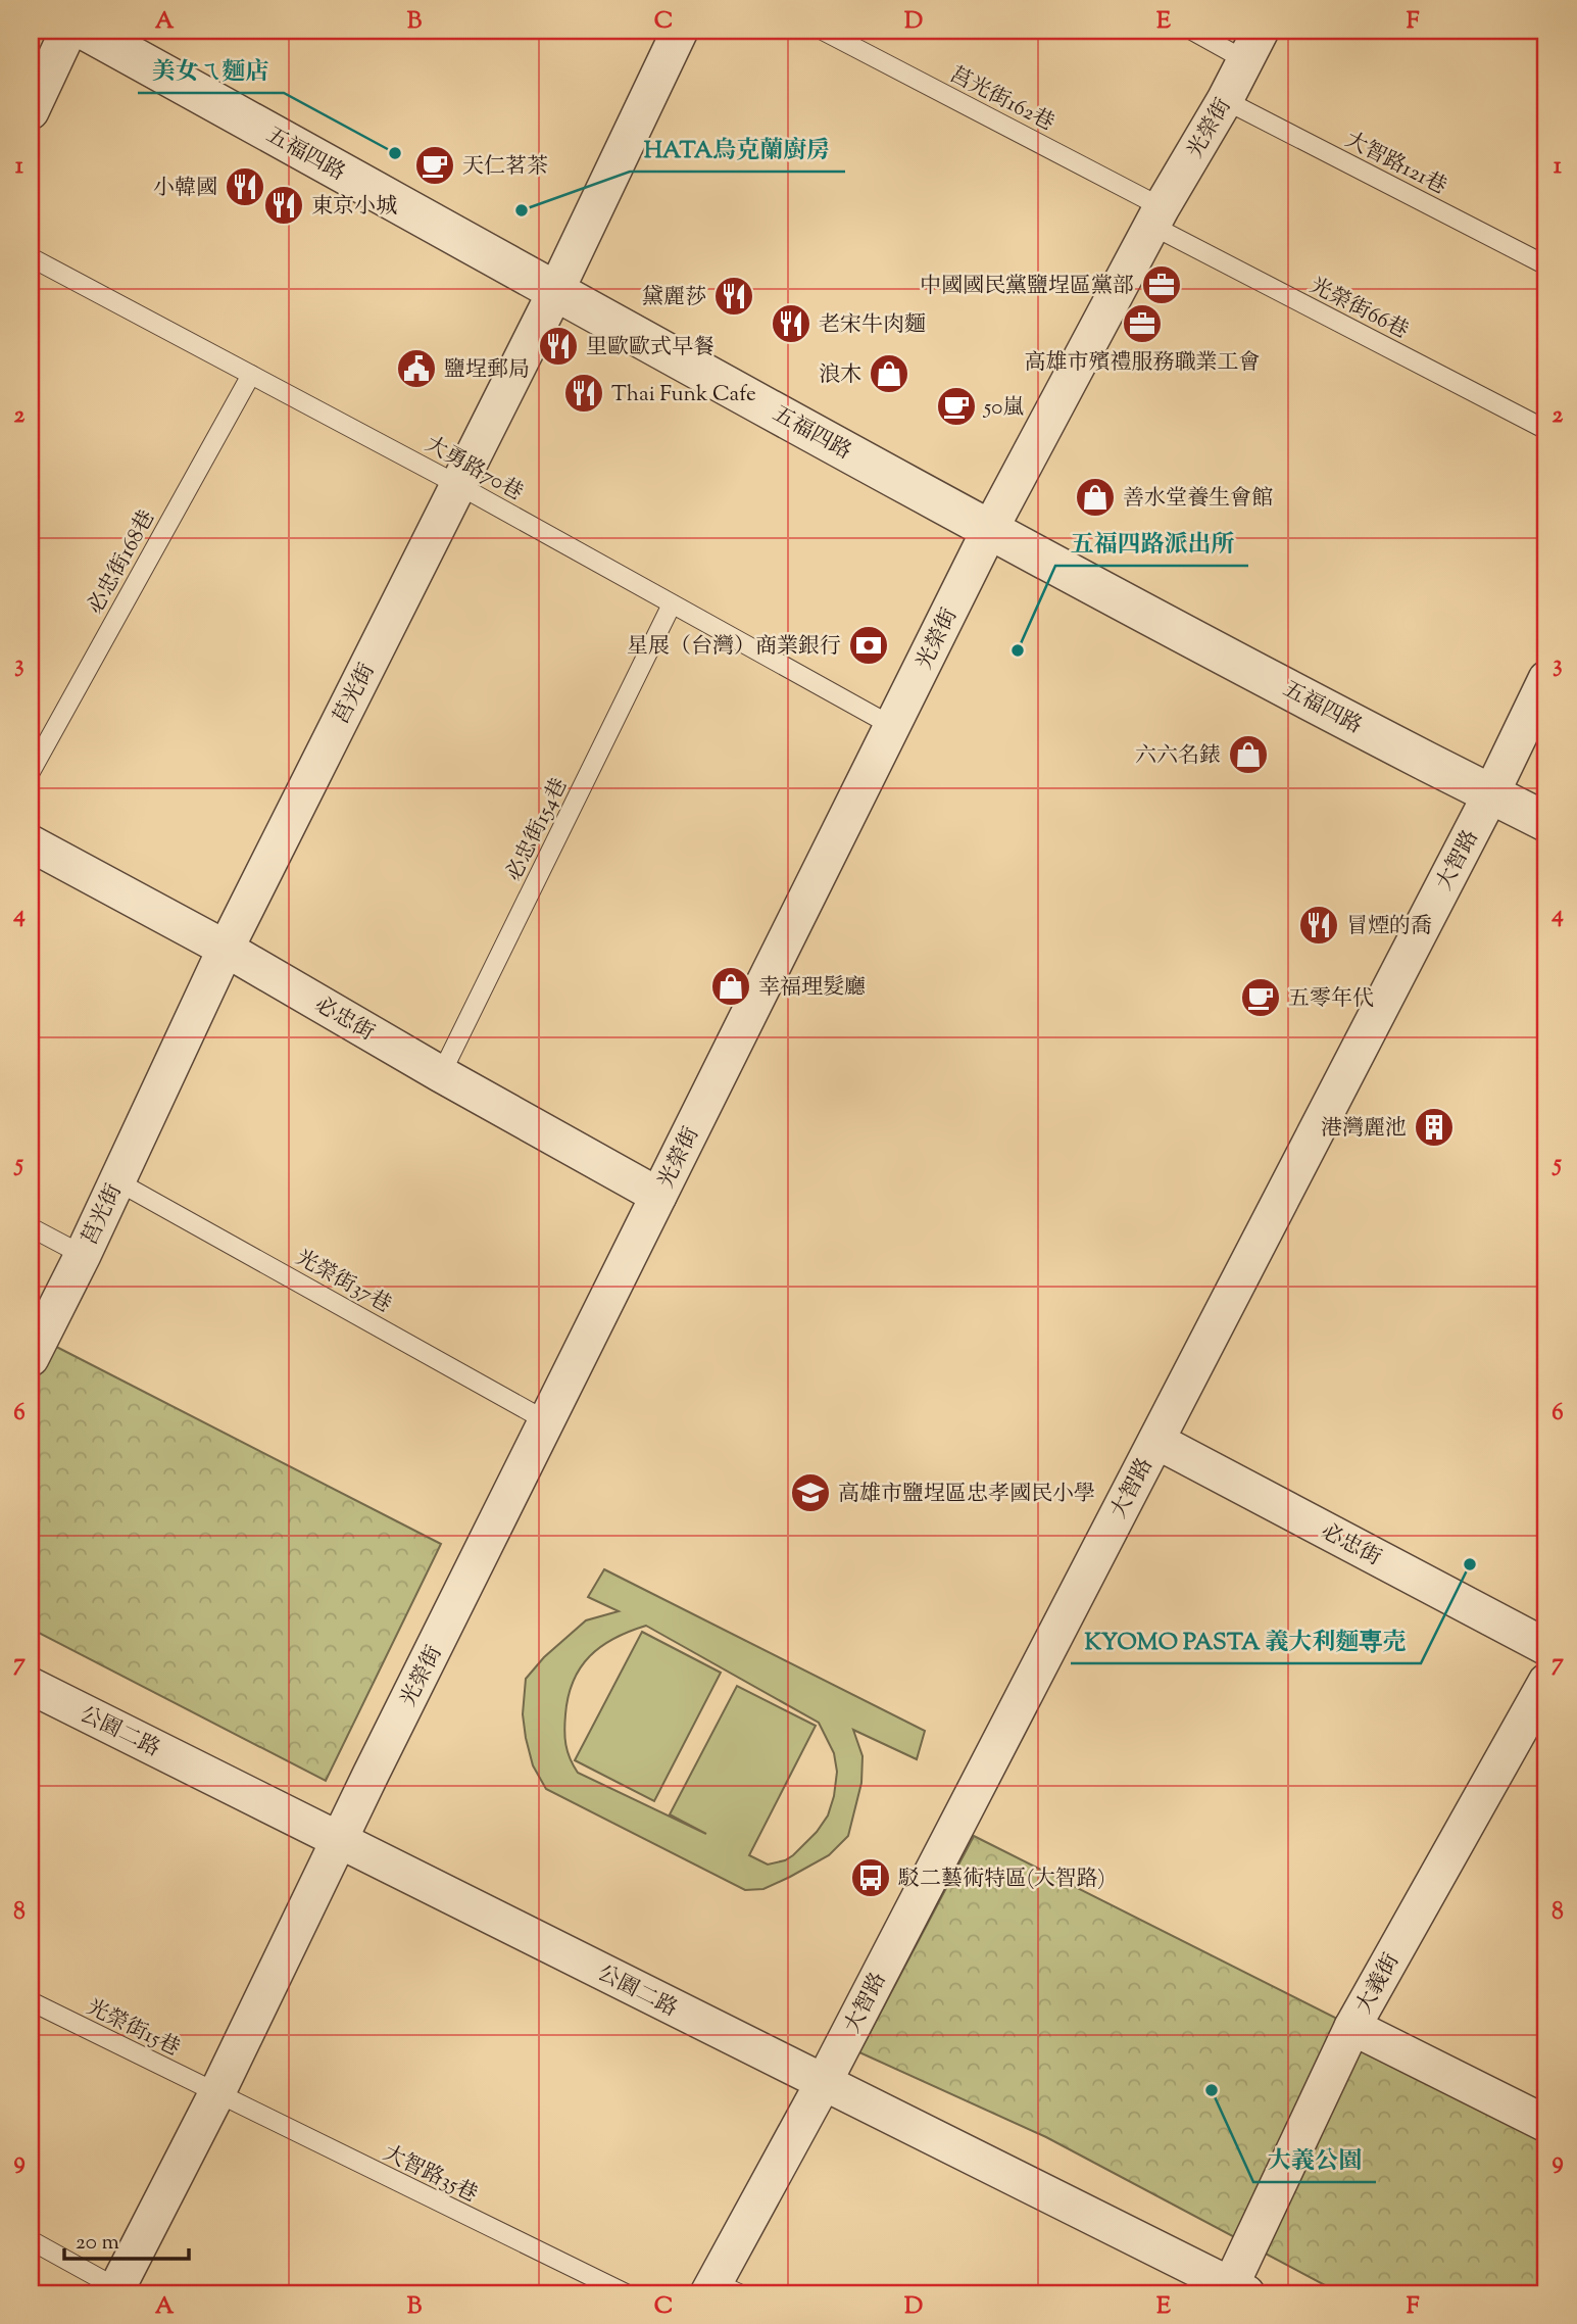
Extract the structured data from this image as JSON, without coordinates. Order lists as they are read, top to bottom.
{
  "streets": {
    "street": [
      "光榮街",
      "五福四路",
      "莒光街",
      "大智路",
      "必忠街",
      "公園二路",
      "大義街"
    ],
    "lane": [
      "莒光街162巷",
      "大智路121巷",
      "光榮街66巷",
      "大勇路70巷",
      "必忠街168巷",
      "必忠街154巷",
      "光榮街37巷",
      "光榮街15巷",
      "大智路35巷"
    ]
  },
  "crossings": [
    ["莒光街162巷", "光榮街"],
    ["莒光街162巷", "光榮街66巷"],
    ["光榮街", "五福四路"],
    ["光榮街", "大智路121巷"],
    ["光榮街", "光榮街66巷"],
    ["光榮街", "大勇路70巷"],
    ["光榮街", "必忠街"],
    ["光榮街", "光榮街37巷"],
    ["光榮街", "公園二路"],
    ["光榮街", "光榮街15巷"],
    ["光榮街", "大智路35巷"],
    ["五福四路", "莒光街"],
    ["五福四路", "大智路"],
    ["大勇路70巷", "必忠街168巷"],
    ["大勇路70巷", "莒光街"],
    ["大勇路70巷", "必忠街154巷"],
    ["莒光街", "必忠街"],
    ["莒光街", "光榮街37巷"],
    ["必忠街154巷", "必忠街"],
    ["大智路", "必忠街"],
    ["大智路", "公園二路"],
    ["公園二路", "大義街"],
    ["光榮街15巷", "大智路35巷"]
  ],
  "places": {
    "other": [
      "美女ㄟ麵店",
      "HATA烏克蘭廚房",
      "五福四路派出所",
      "KYOMO PASTA 義大利麵専売",
      "大義公園"
    ],
    "cafe": ["天仁茗茶", "50嵐", "五零年代"],
    "restaurant": [
      "小韓國",
      "東京小城",
      "黛麗莎",
      "老宋牛肉麵",
      "里歐歐式早餐",
      "Thai Funk Cafe",
      "冒煙的喬"
    ],
    "office": ["中國國民黨鹽埕區黨部", "高雄市殯禮服務職業工會"],
    "public building": ["鹽埕郵局"],
    "shop": [
      "浪木",
      "善水堂養生會館",
      "六六名錶",
      "幸福理髮廳"
    ],
    "bank": ["星展（台灣）商業銀行"],
    "building": ["港灣麗池"],
    "school or university": ["高雄市鹽埕區忠孝國民小學"],
    "bus stop": ["駁二藝術特區(大智路)"]
  },
  "scale_bar": "20 m",
  "grid": {
    "columns": [
      "A",
      "B",
      "C",
      "D",
      "E",
      "F"
    ],
    "rows": [
      "1",
      "2",
      "3",
      "4",
      "5",
      "6",
      "7",
      "8",
      "9"
    ]
  }
}
